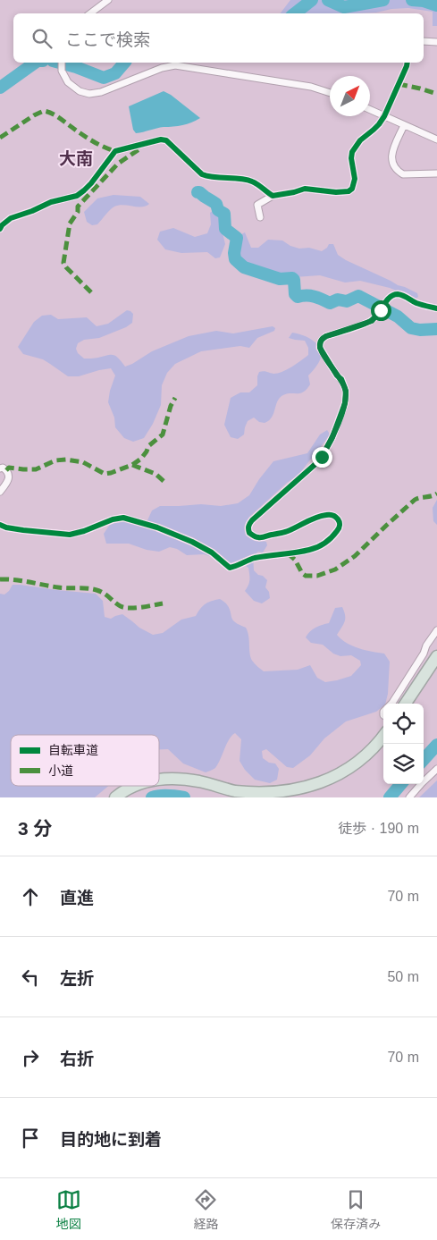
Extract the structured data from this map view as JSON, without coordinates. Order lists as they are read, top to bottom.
{
  "districts": ["大南"],
  "legend": ["自転車道", "小道"],
  "north": "top right",
  "page": {
    "search": "ここで検索",
    "heading": ["3 分", "徒歩 · 190 m"],
    "list": [
      ["直進", "70 m"],
      ["左折", "50 m"],
      ["右折", "70 m"],
      "目的地に到着"
    ],
    "nav": ["地図", "経路", "保存済み"]
  }
}
